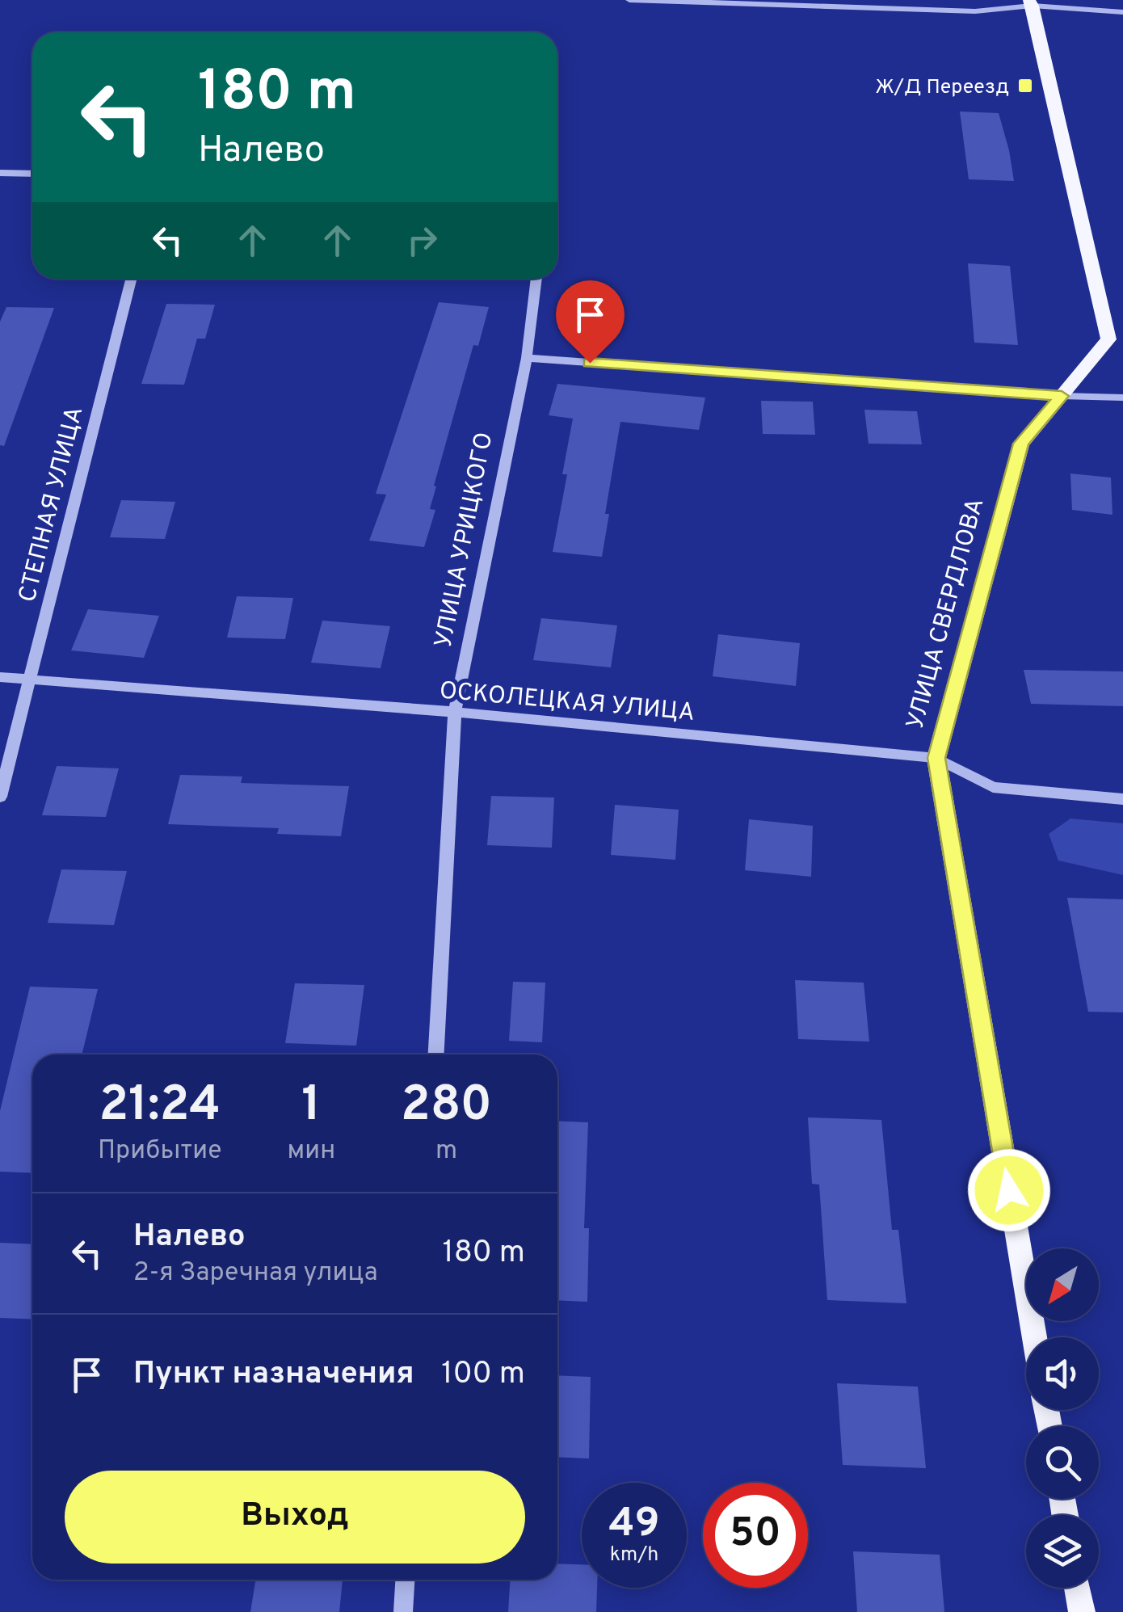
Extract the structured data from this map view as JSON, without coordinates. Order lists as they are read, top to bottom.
{
  "streets": {
    "main road": ["УЛИЦА СВЕРДЛОВА"],
    "street": ["СТЕПНАЯ УЛИЦА", "УЛИЦА УРИЦКОГО", "ОСКОЛЕЦКАЯ УЛИЦА"]
  },
  "crossings": [
    ["СТЕПНАЯ УЛИЦА", "ОСКОЛЕЦКАЯ УЛИЦА"],
    ["УЛИЦА УРИЦКОГО", "ОСКОЛЕЦКАЯ УЛИЦА"],
    ["УЛИЦА СВЕРДЛОВА", "ОСКОЛЕЦКАЯ УЛИЦА"]
  ],
  "places": {
    "transit": ["Ж/Д Переезд"]
  },
  "north": "bottom left",
  "page": {
    "turn": ["180 m", "Налево"],
    "eta": [
      "21:24",
      "Прибытие",
      "1",
      "мин",
      "280",
      "m"
    ],
    "list": [
      {
        "name": "Налево",
        "note": "2-я Заречная улица",
        "value": "180 m"
      },
      {
        "name": "Пункт назначения",
        "value": "100 m"
      }
    ],
    "buttons": "Выход",
    "speed": "49 km/h",
    "limit": "50"
  }
}
